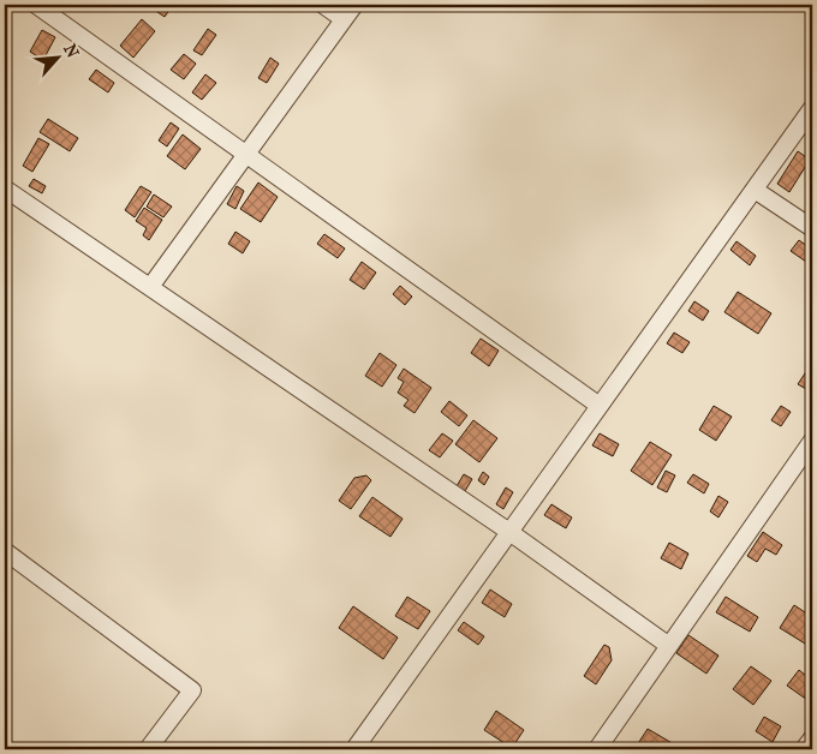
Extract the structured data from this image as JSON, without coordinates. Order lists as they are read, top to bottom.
{
  "north": "top right"
}
